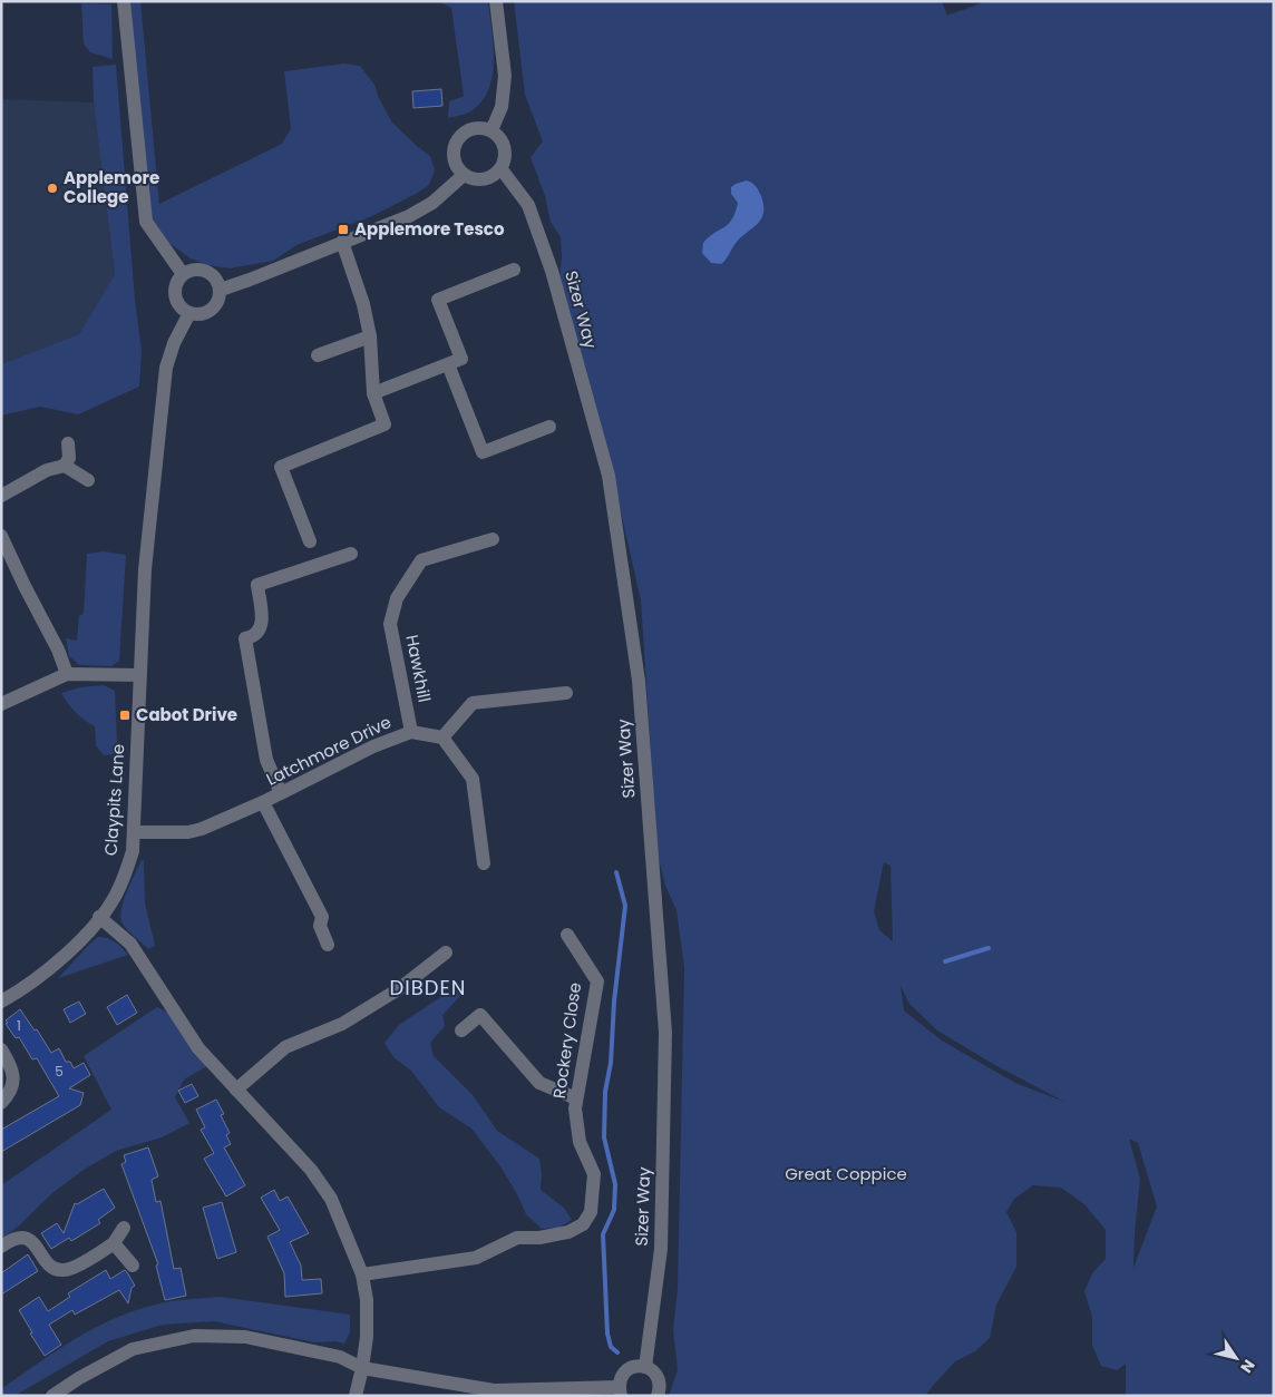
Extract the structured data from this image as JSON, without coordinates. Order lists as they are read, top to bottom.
{
  "streets": {
    "street": [
      "Sizer Way",
      "Hawkhill",
      "Latchmore Drive",
      "Claypits Lane",
      "Rockery Close"
    ]
  },
  "crossings": [
    ["Hawkhill", "Latchmore Drive"],
    ["Latchmore Drive", "Claypits Lane"]
  ],
  "districts": ["DIBDEN"],
  "parks": ["Great Coppice"],
  "places": {
    "other": ["Applemore College"],
    "transit": ["Applemore Tesco", "Cabot Drive"]
  },
  "house_numbers": ["1", "5"],
  "north": "bottom right"
}
